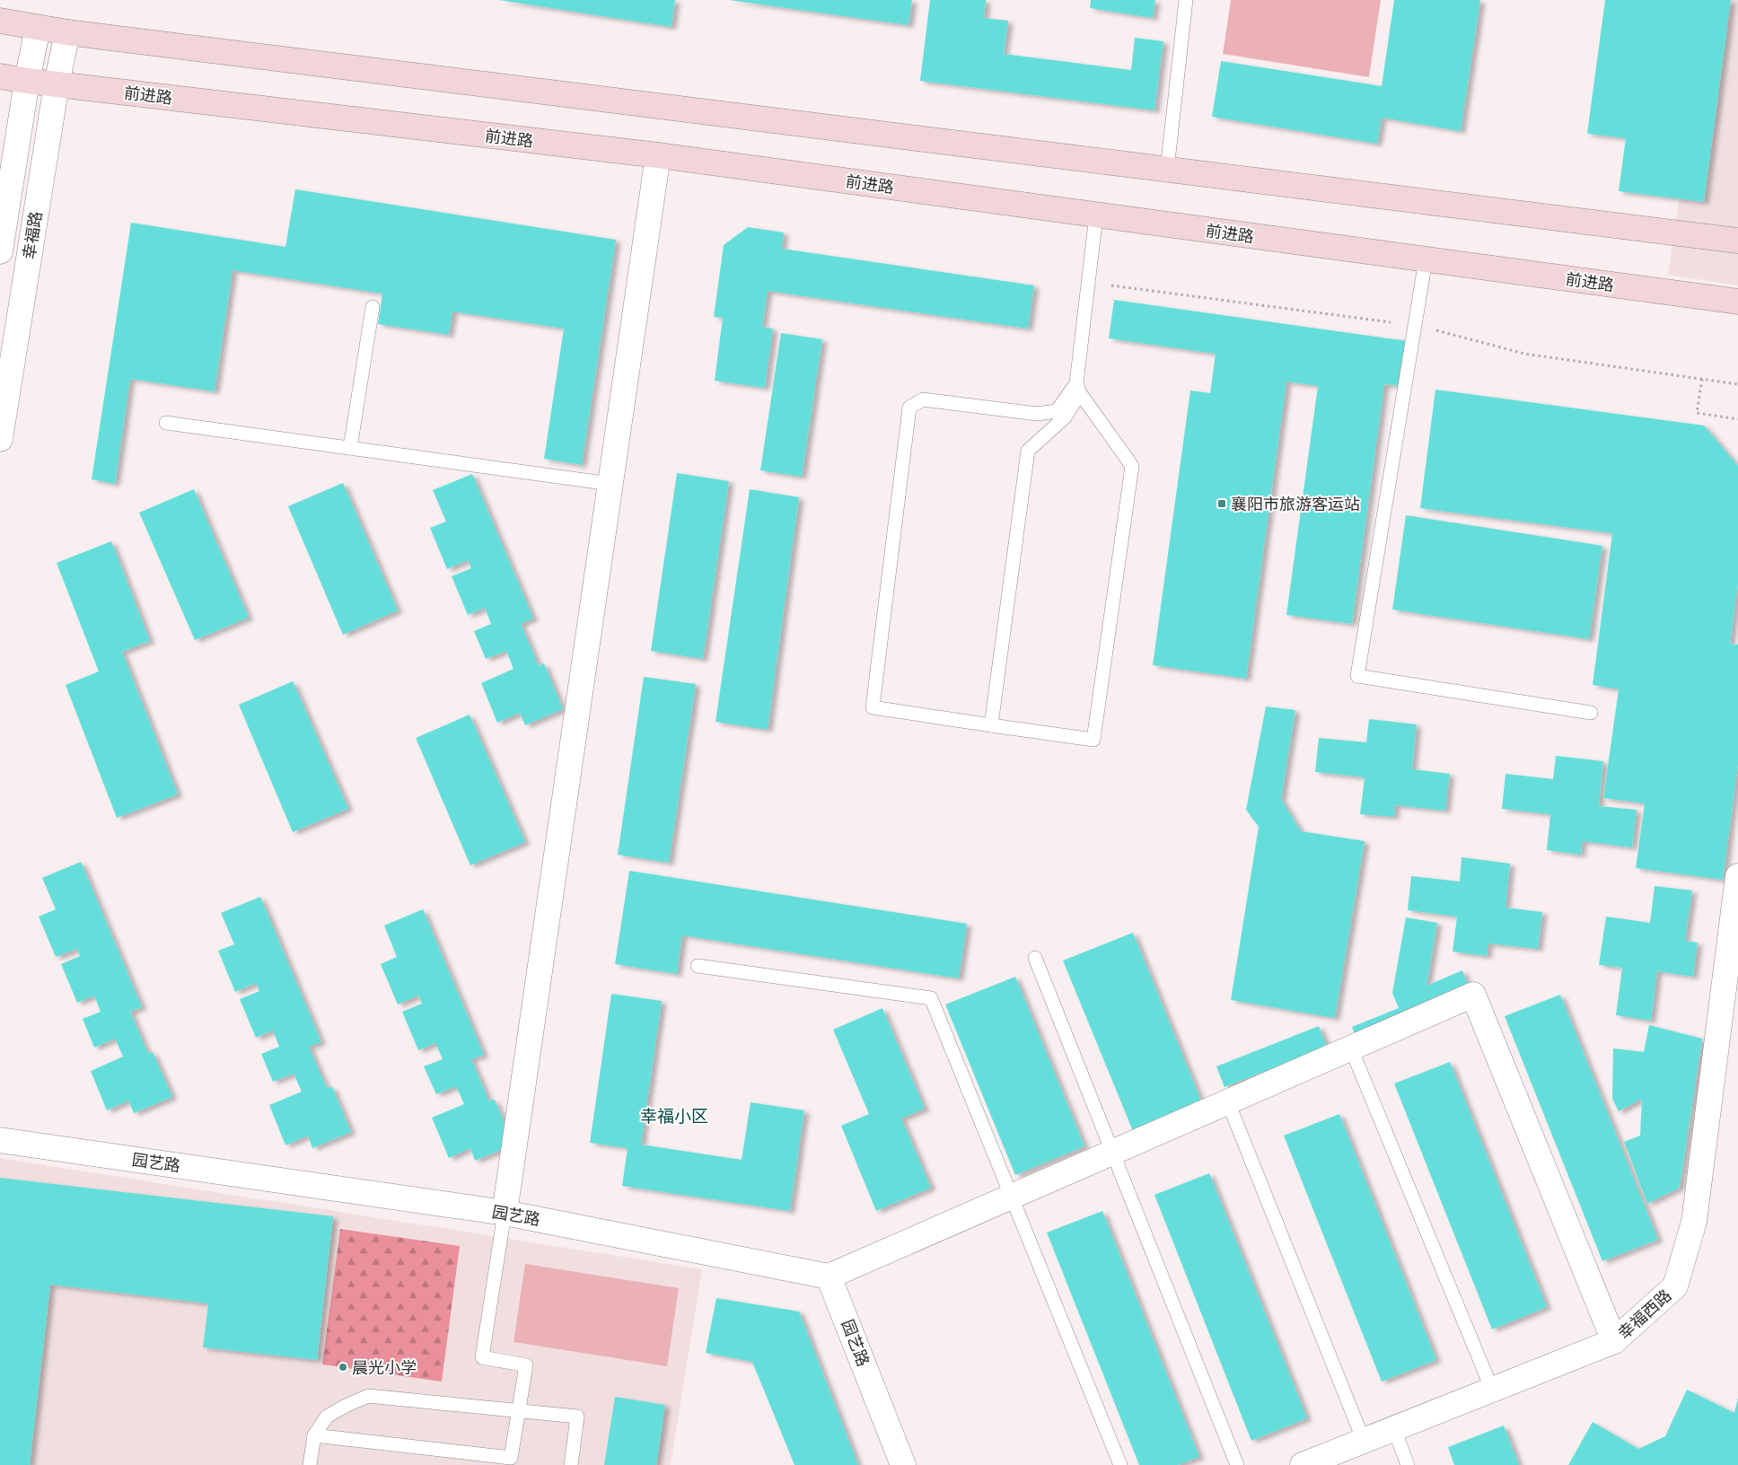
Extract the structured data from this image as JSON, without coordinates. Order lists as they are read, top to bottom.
{
  "streets": {
    "main road": ["前进路"],
    "street": ["幸福路", "园艺路", "幸福西路"]
  },
  "crossings": [
    ["前进路", "幸福路"]
  ],
  "districts": ["幸福小区"],
  "places": {
    "transit": ["襄阳市旅游客运站"],
    "other": ["晨光小学"]
  }
}
